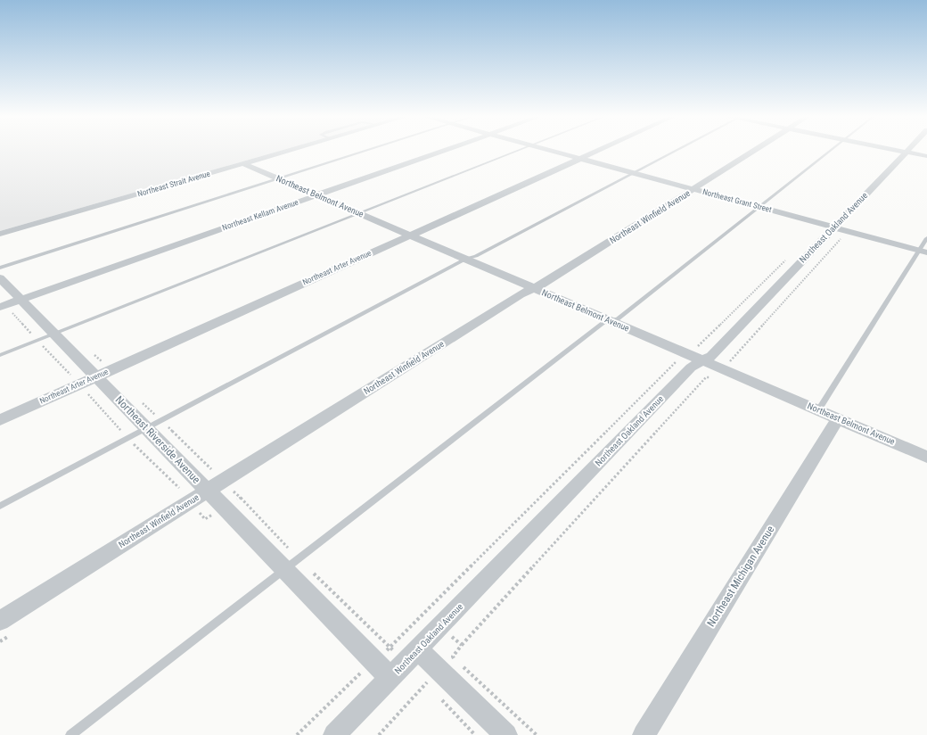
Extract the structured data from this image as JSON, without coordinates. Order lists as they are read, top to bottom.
{
  "streets": {
    "street": [
      "Northeast Strait Avenue",
      "Northeast Belmont Avenue",
      "Northeast Grant Street",
      "Northeast Kellam Avenue",
      "Northeast Winfield Avenue",
      "Northeast Oakland Avenue",
      "Northeast Arter Avenue",
      "Northeast Riverside Avenue",
      "Northeast Michigan Avenue"
    ]
  },
  "crossings": [
    ["Northeast Strait Avenue", "Northeast Belmont Avenue"],
    ["Northeast Belmont Avenue", "Northeast Kellam Avenue"],
    ["Northeast Belmont Avenue", "Northeast Winfield Avenue"],
    ["Northeast Belmont Avenue", "Northeast Oakland Avenue"],
    ["Northeast Belmont Avenue", "Northeast Arter Avenue"],
    ["Northeast Belmont Avenue", "Northeast Michigan Avenue"],
    ["Northeast Grant Street", "Northeast Winfield Avenue"],
    ["Northeast Grant Street", "Northeast Oakland Avenue"],
    ["Northeast Grant Street", "Northeast Arter Avenue"],
    ["Northeast Kellam Avenue", "Northeast Riverside Avenue"],
    ["Northeast Winfield Avenue", "Northeast Riverside Avenue"],
    ["Northeast Oakland Avenue", "Northeast Riverside Avenue"],
    ["Northeast Arter Avenue", "Northeast Riverside Avenue"]
  ]
}
